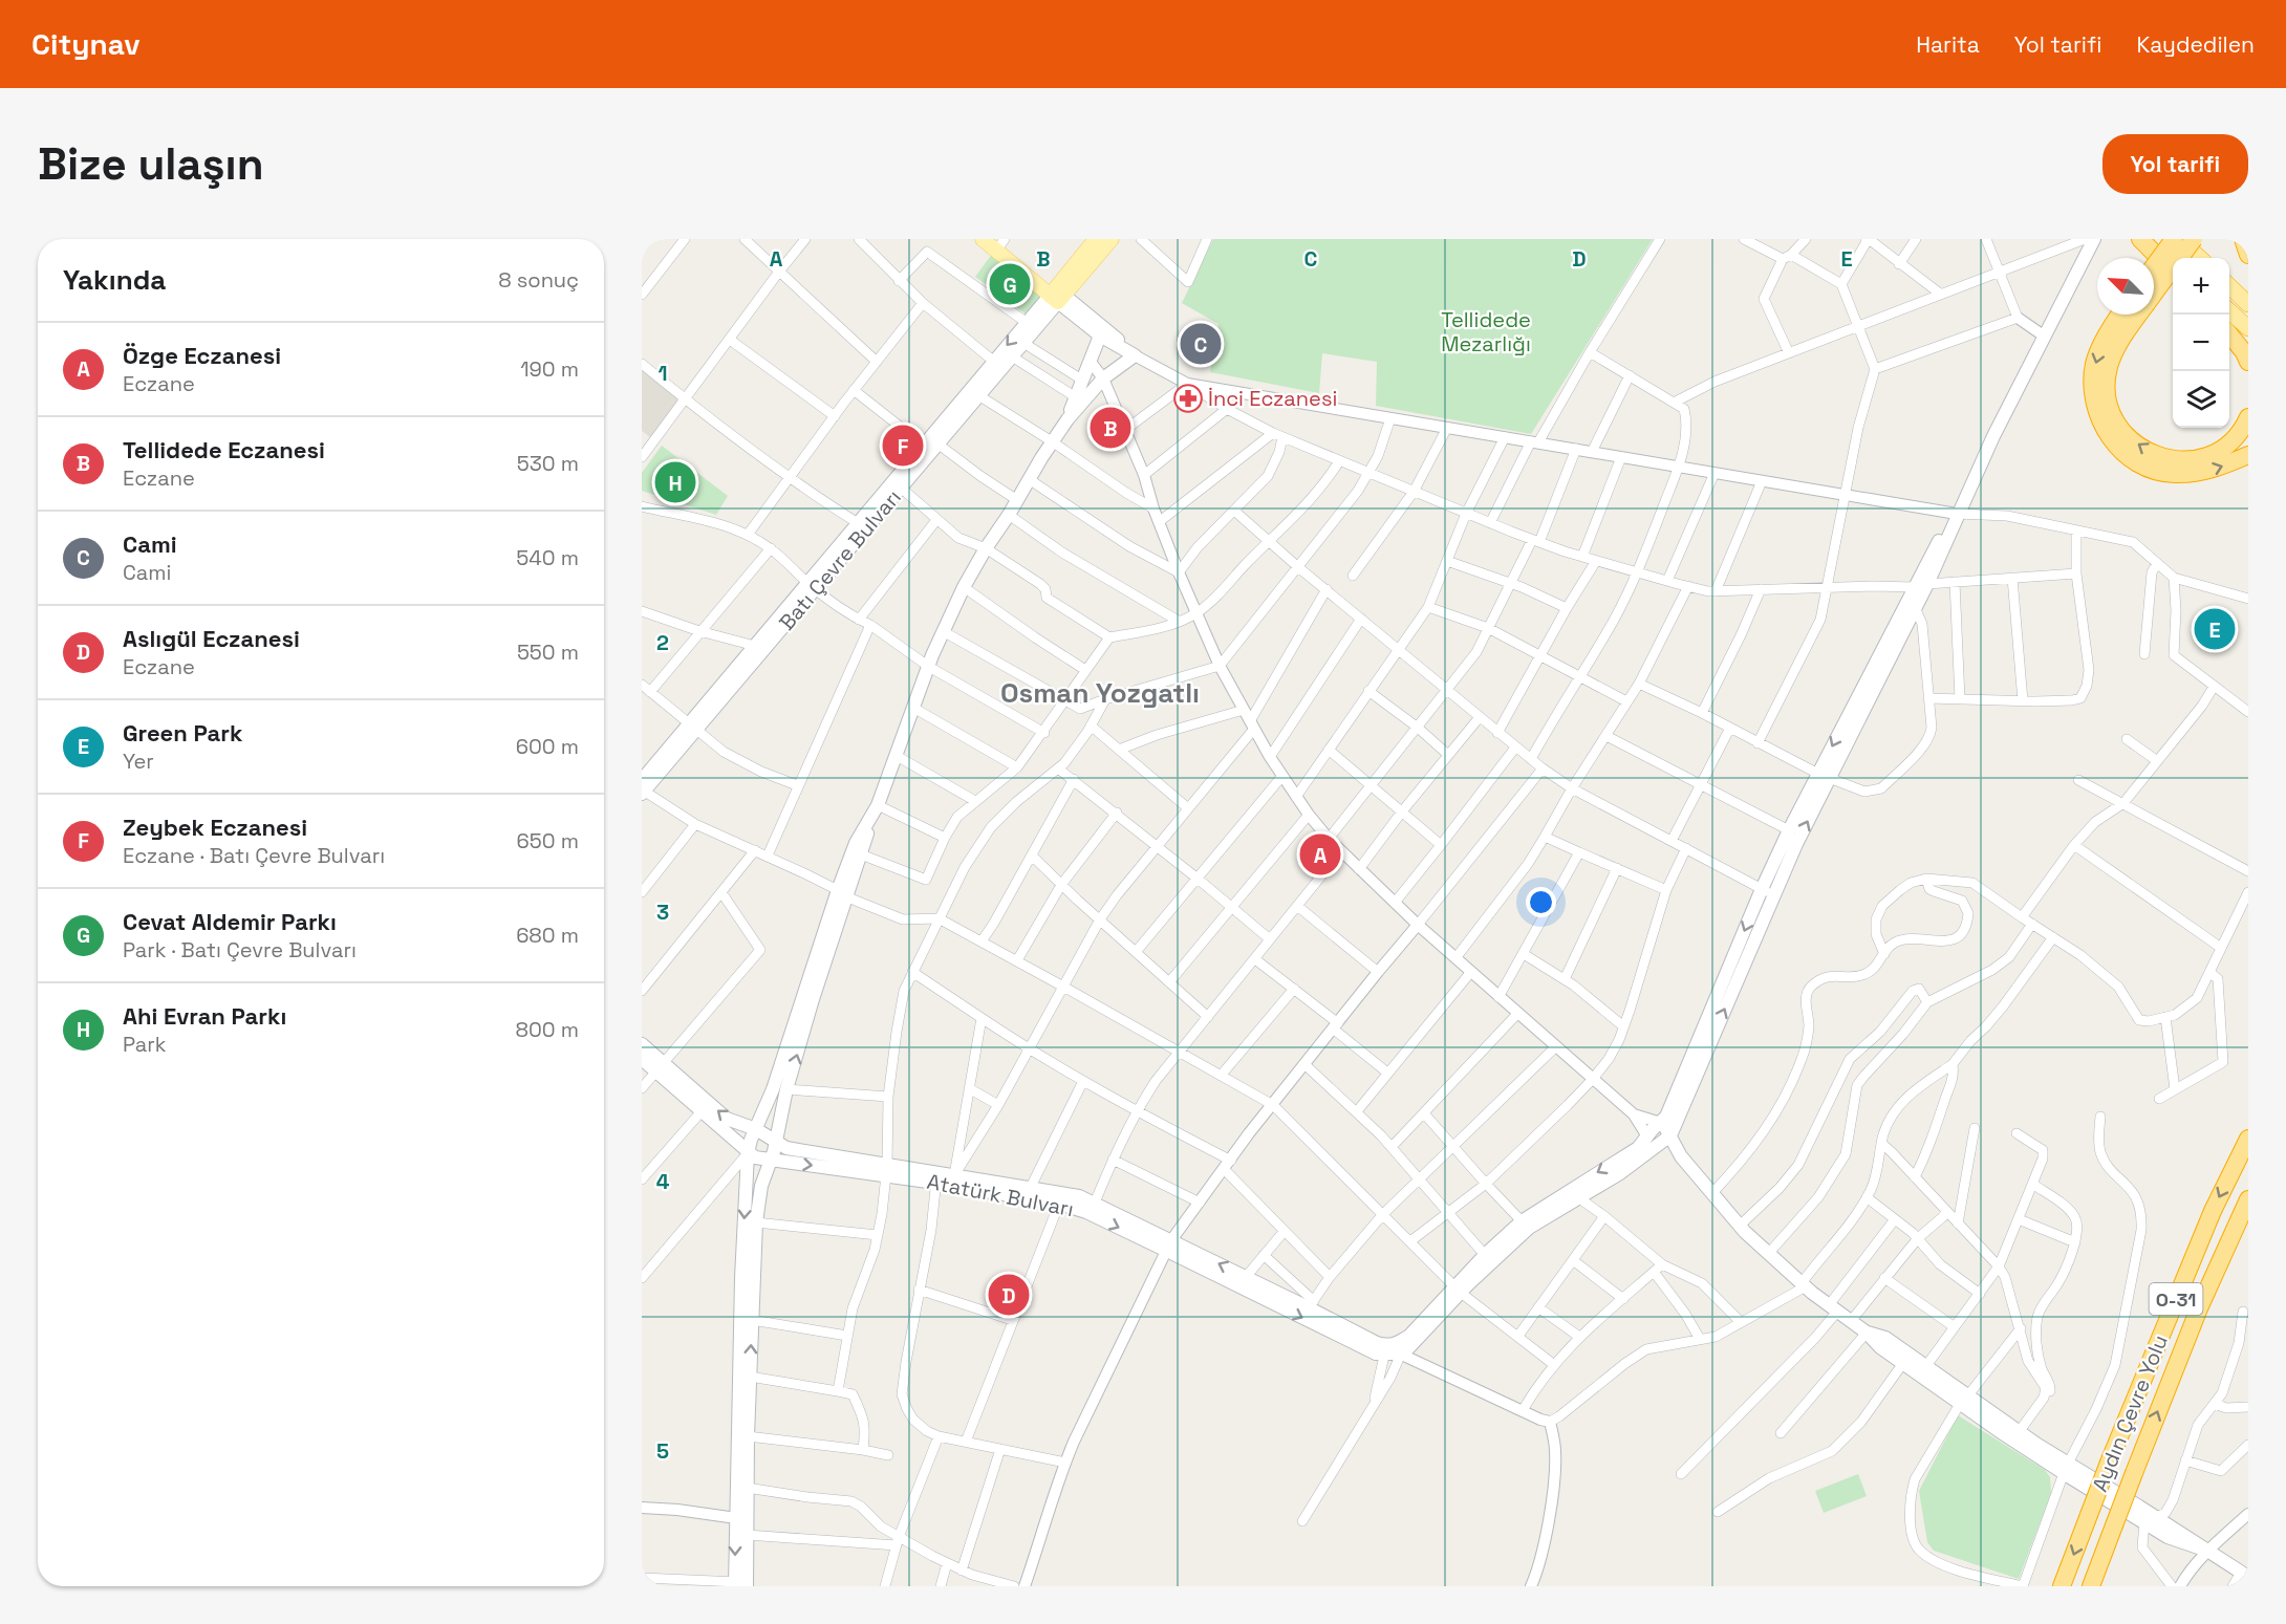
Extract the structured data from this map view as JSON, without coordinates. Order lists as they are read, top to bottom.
{
  "streets": {
    "highway": ["O-31", "Aydın Çevre Yolu"],
    "main road": ["Batı Çevre Bulvarı", "Atatürk Bulvarı"]
  },
  "districts": ["Osman Yozgatlı"],
  "parks": ["Tellidede Mezarlığı"],
  "places": {
    "pharmacy": ["İnci Eczanesi"]
  },
  "north": "top left",
  "page": {
    "header": "Citynav",
    "nav": ["Harita", "Yol tarifi", "Kaydedilen"],
    "buttons": "Yol tarifi",
    "title": "Bize ulaşın",
    "heading": ["Yakında", "8 sonuç"],
    "map_buttons": ["+", "−"],
    "pins": [
      "G",
      "C",
      "B",
      "F",
      "H",
      "E",
      "A",
      "D"
    ],
    "list": [
      {
        "mark": "A",
        "name": "Özge Eczanesi",
        "note": "Eczane",
        "value": "190 m"
      },
      {
        "mark": "B",
        "name": "Tellidede Eczanesi",
        "note": "Eczane",
        "value": "530 m"
      },
      {
        "mark": "C",
        "name": "Cami",
        "note": "Cami",
        "value": "540 m"
      },
      {
        "mark": "D",
        "name": "Aslıgül Eczanesi",
        "note": "Eczane",
        "value": "550 m"
      },
      {
        "mark": "E",
        "name": "Green Park",
        "note": "Yer",
        "value": "600 m"
      },
      {
        "mark": "F",
        "name": "Zeybek Eczanesi",
        "note": "Eczane · Batı Çevre Bulvarı",
        "value": "650 m"
      },
      {
        "mark": "G",
        "name": "Cevat Aldemir Parkı",
        "note": "Park · Batı Çevre Bulvarı",
        "value": "680 m"
      },
      {
        "mark": "H",
        "name": "Ahi Evran Parkı",
        "note": "Park",
        "value": "800 m"
      }
    ]
  },
  "grid": {
    "columns": [
      "A",
      "B",
      "C",
      "D",
      "E"
    ],
    "rows": [
      "1",
      "2",
      "3",
      "4",
      "5"
    ]
  }
}
